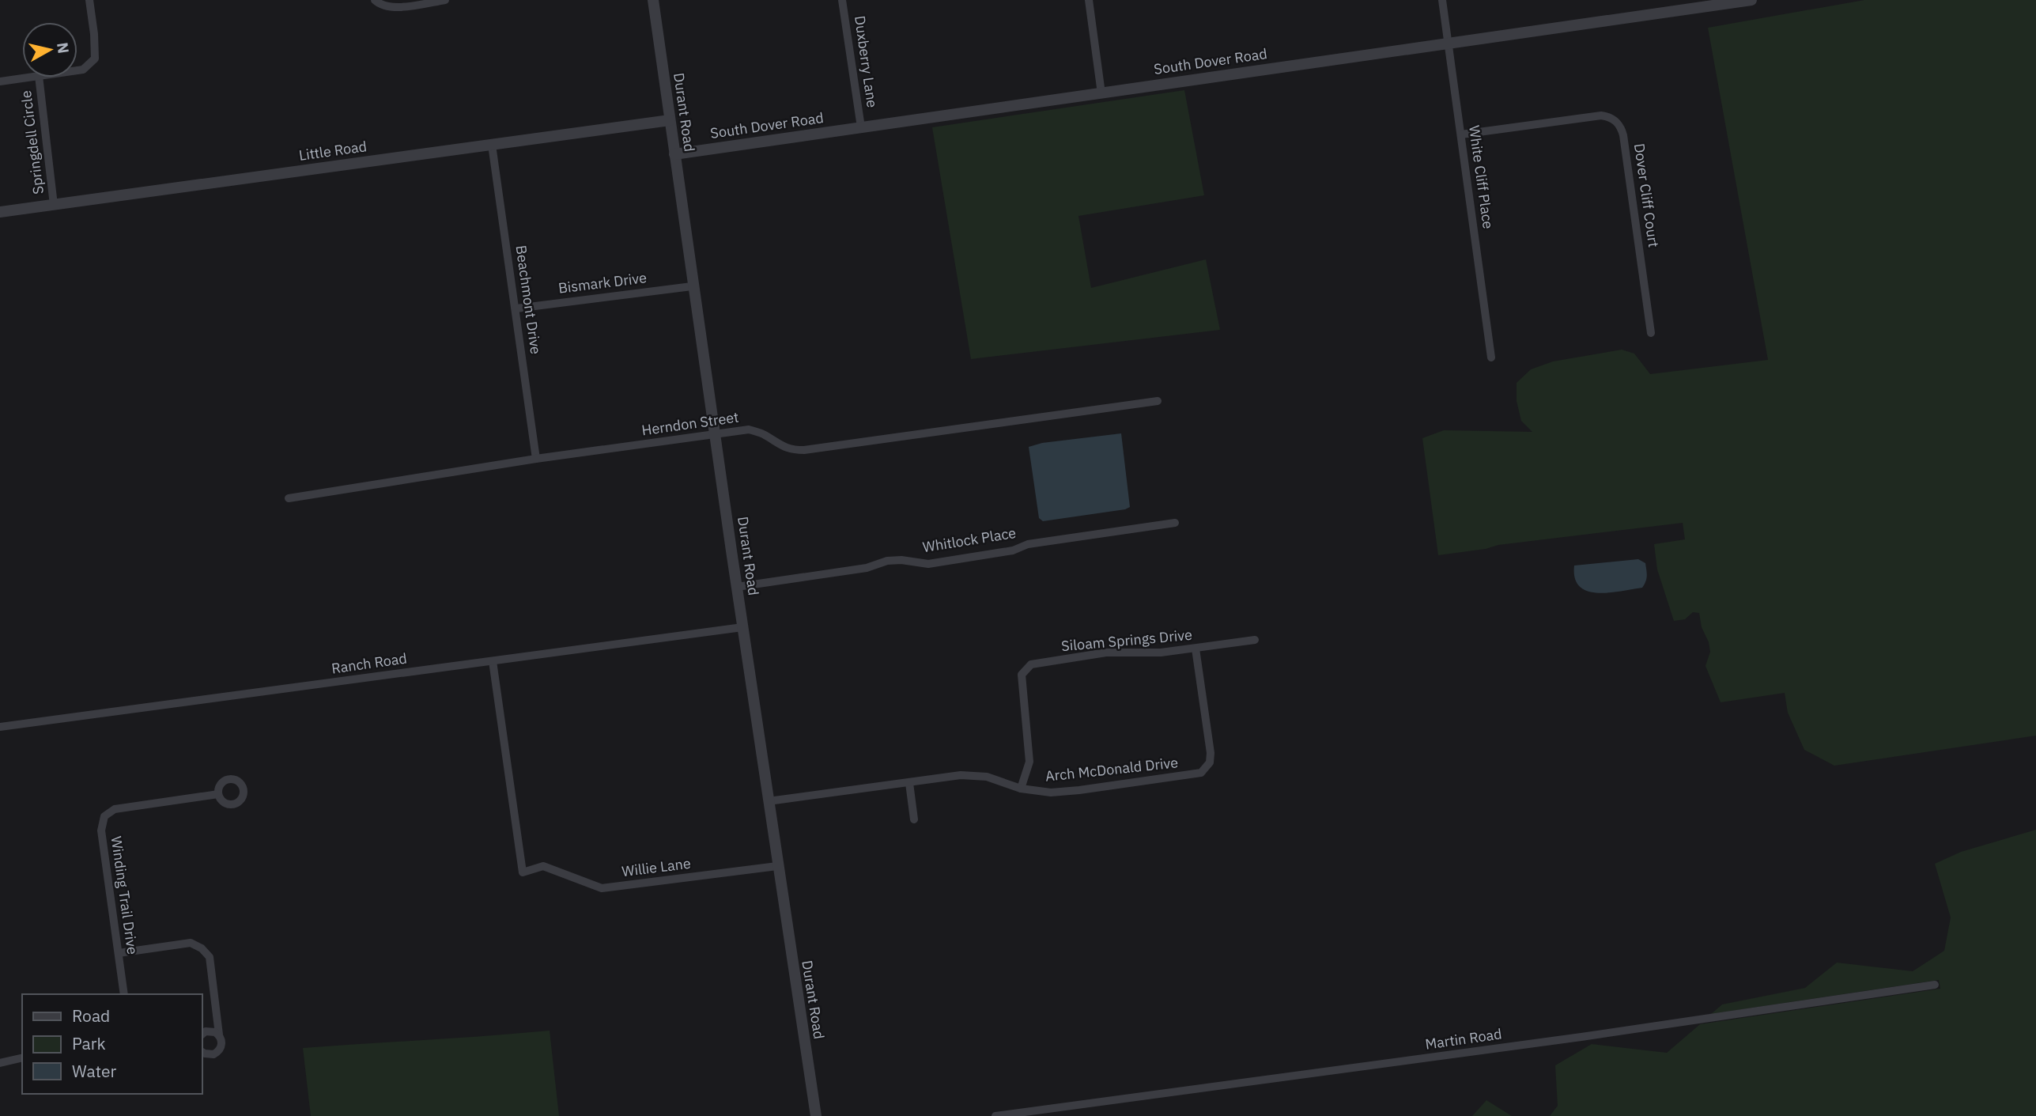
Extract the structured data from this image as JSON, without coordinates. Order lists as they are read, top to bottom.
{
  "streets": {
    "street": [
      "Duxberry Lane",
      "South Dover Road",
      "Durant Road",
      "Springdell Circle",
      "Little Road",
      "White Cliff Place",
      "Dover Cliff Court",
      "Bismark Drive",
      "Beachmont Drive",
      "Herndon Street",
      "Whitlock Place",
      "Siloam Springs Drive",
      "Ranch Road",
      "Arch McDonald Drive",
      "Willie Lane",
      "Winding Trail Drive",
      "Martin Road"
    ]
  },
  "crossings": [
    ["Duxberry Lane", "South Dover Road"],
    ["South Dover Road", "Durant Road"],
    ["South Dover Road", "White Cliff Place"],
    ["Durant Road", "Little Road"],
    ["Durant Road", "Bismark Drive"],
    ["Durant Road", "Herndon Street"],
    ["Durant Road", "Whitlock Place"],
    ["Durant Road", "Ranch Road"],
    ["Durant Road", "Arch McDonald Drive"],
    ["Durant Road", "Willie Lane"],
    ["Springdell Circle", "Little Road"],
    ["Little Road", "Beachmont Drive"],
    ["White Cliff Place", "Dover Cliff Court"],
    ["Bismark Drive", "Beachmont Drive"],
    ["Beachmont Drive", "Herndon Street"],
    ["Siloam Springs Drive", "Arch McDonald Drive"],
    ["Ranch Road", "Willie Lane"]
  ],
  "legend": ["Road", "Park", "Water"],
  "north": "right"
}
